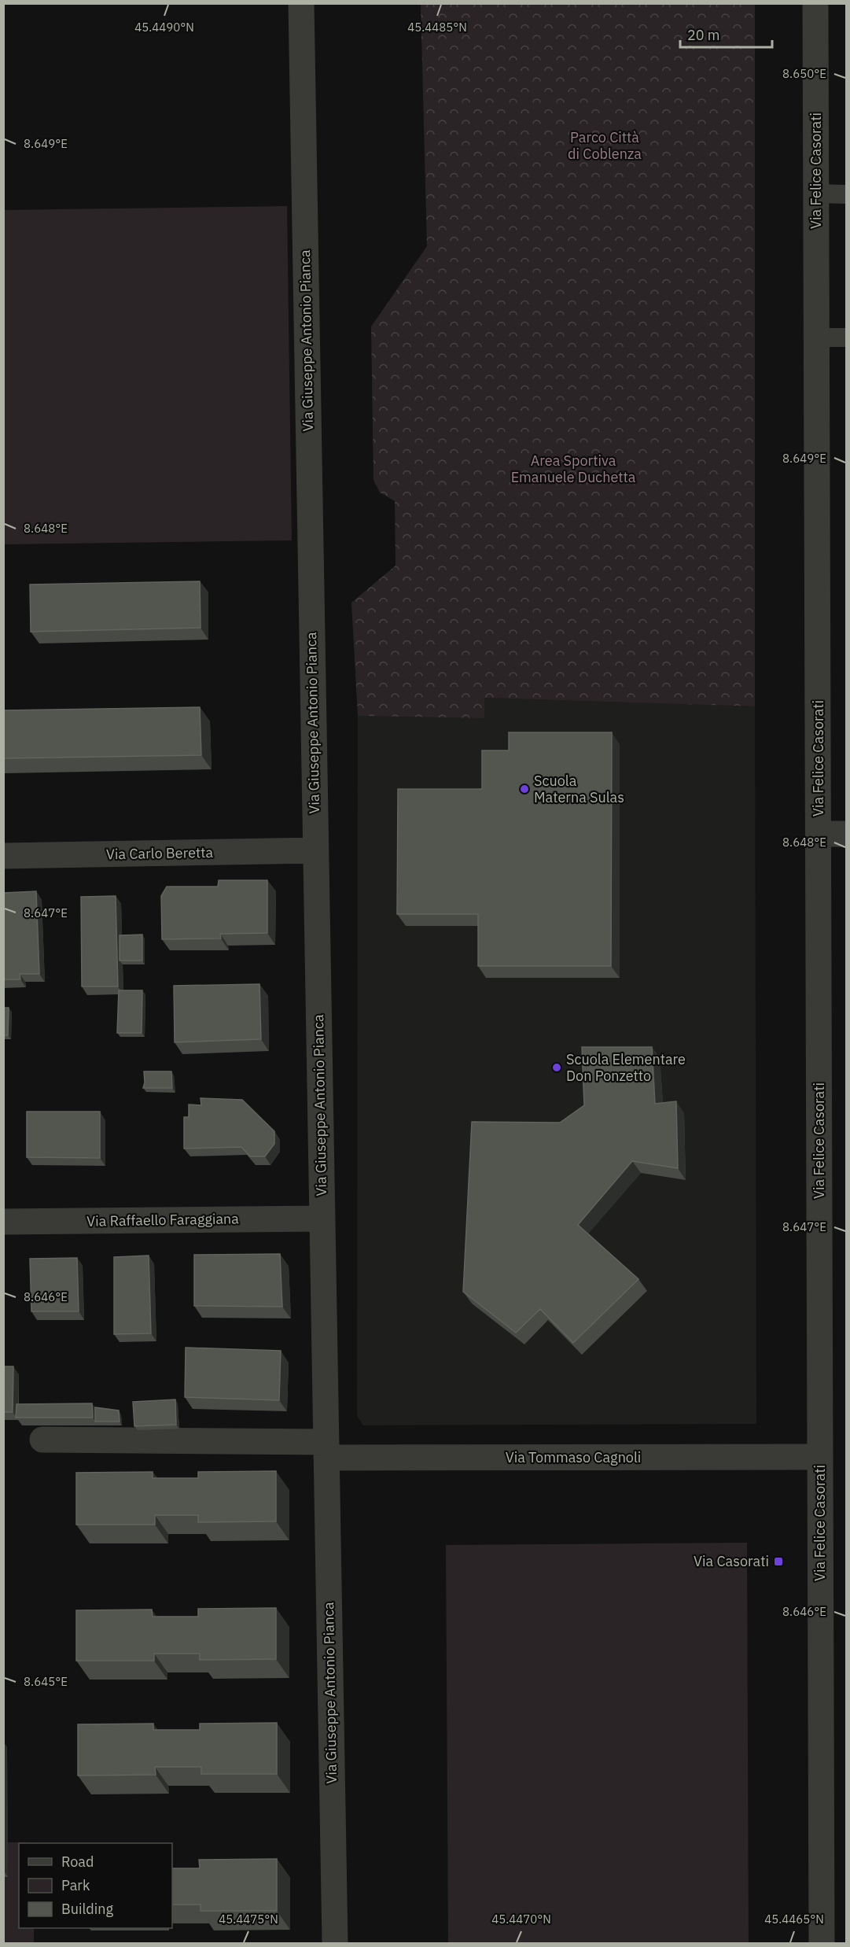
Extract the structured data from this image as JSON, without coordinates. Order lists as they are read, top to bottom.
{
  "streets": {
    "street": [
      "Via Felice Casorati",
      "Via Giuseppe Antonio Pianca",
      "Via Carlo Beretta",
      "Via Raffaello Faraggiana",
      "Via Tommaso Cagnoli"
    ]
  },
  "crossings": [
    ["Via Felice Casorati", "Via Tommaso Cagnoli"],
    ["Via Giuseppe Antonio Pianca", "Via Carlo Beretta"],
    ["Via Giuseppe Antonio Pianca", "Via Raffaello Faraggiana"],
    ["Via Giuseppe Antonio Pianca", "Via Tommaso Cagnoli"]
  ],
  "parks": ["Parco Città di Coblenza", "Area Sportiva Emanuele Duchetta"],
  "places": {
    "other": ["Scuola Materna Sulas", "Scuola Elementare Don Ponzetto"],
    "transit": ["Via Casorati"]
  },
  "legend": ["Road", "Park", "Building"],
  "scale_bar": "20 m",
  "coordinates": [
    "45.4490°N",
    "45.4485°N",
    "8.650°E",
    "8.649°E",
    "8.648°E",
    "8.647°E",
    "8.646°E",
    "8.645°E",
    "45.4475°N",
    "45.4470°N",
    "45.4465°N"
  ]
}
